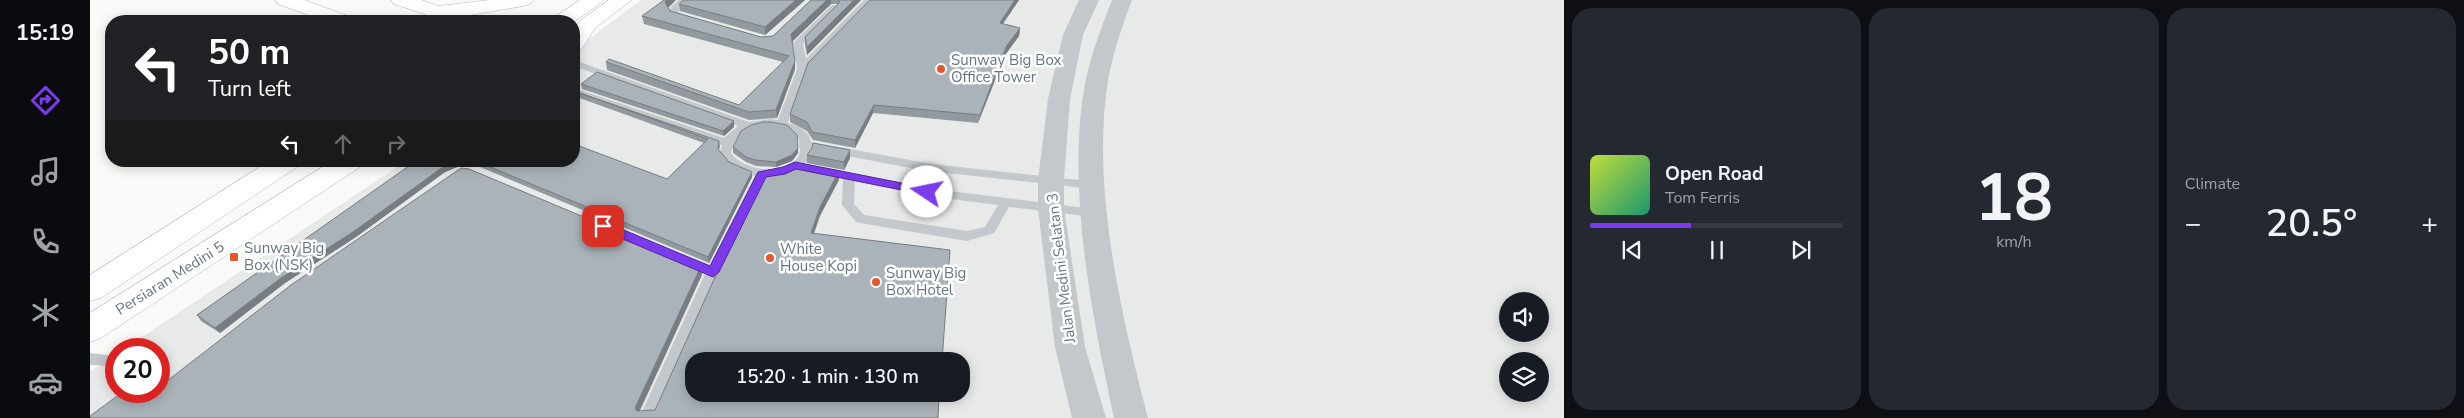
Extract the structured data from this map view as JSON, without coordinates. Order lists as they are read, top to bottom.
{
  "streets": {
    "street": ["Jalan Medini Selatan 3", "Persiaran Medini 5"]
  },
  "places": {
    "other": ["Sunway Big Box Office Tower", "White House Kopi", "Sunway Big Box Hotel"],
    "transit": ["Sunway Big Box (NSK)"]
  },
  "page": {
    "tabs": "15:19",
    "tile": [
      ["18", "km/h"],
      "Climate"
    ],
    "turn": ["50 m", "Turn left"],
    "song": ["Open Road", "Tom Ferris"],
    "heat": ["−", "20.5°", "+"],
    "limit": "20",
    "trip": "15:20 · 1 min · 130 m"
  }
}
